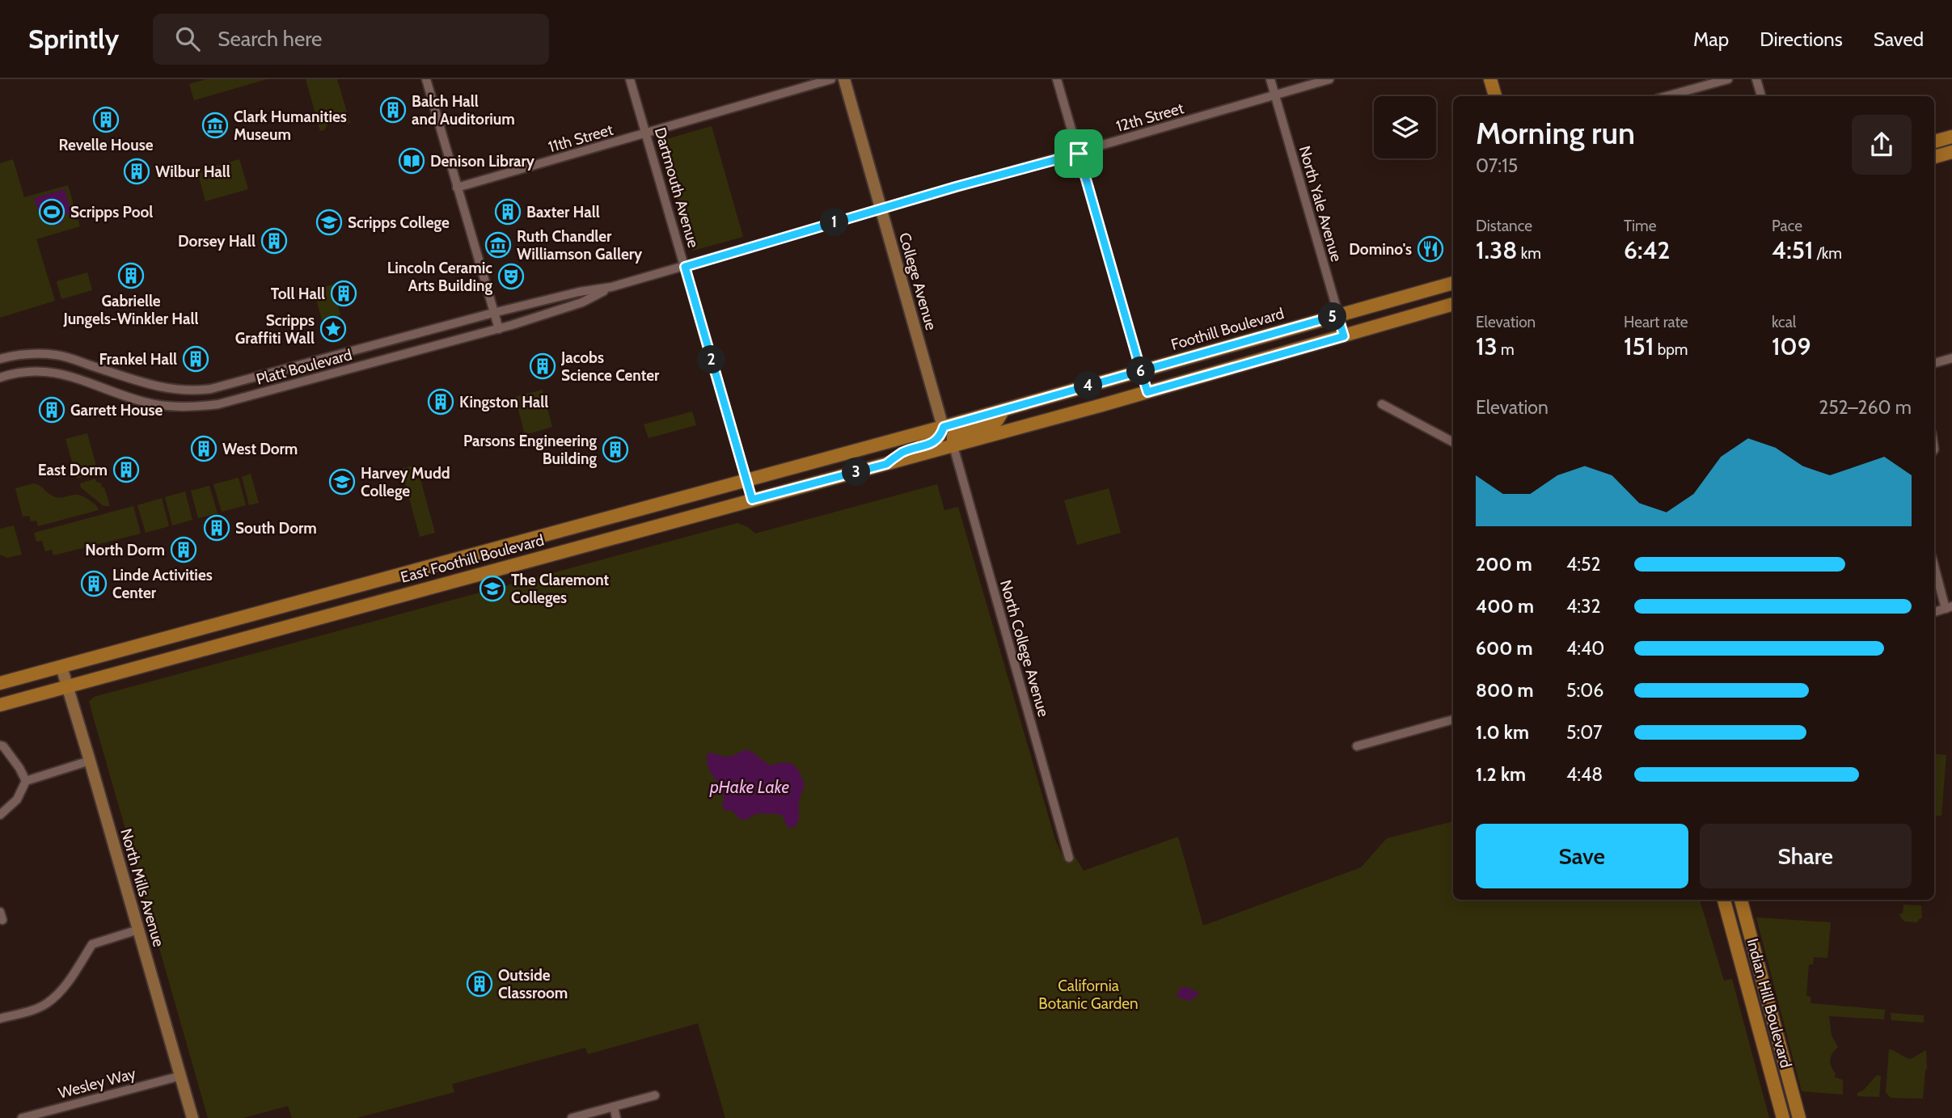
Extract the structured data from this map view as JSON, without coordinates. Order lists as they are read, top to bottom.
{
  "streets": {
    "main road": [
      "College Avenue",
      "Foothill Boulevard",
      "East Foothill Boulevard",
      "North Mills Avenue",
      "Indian Hill Boulevard"
    ],
    "street": [
      "12th Street",
      "11th Street",
      "Dartmouth Avenue",
      "North Yale Avenue",
      "Platt Boulevard",
      "North College Avenue",
      "Wesley Way"
    ]
  },
  "crossings": [
    ["12th Street", "Dartmouth Avenue"],
    ["12th Street", "North Yale Avenue"],
    ["12th Street", "College Avenue"],
    ["12th Street", "Platt Boulevard"],
    ["11th Street", "Dartmouth Avenue"],
    ["Dartmouth Avenue", "Platt Boulevard"],
    ["Dartmouth Avenue", "East Foothill Boulevard"],
    ["North Yale Avenue", "Foothill Boulevard"],
    ["College Avenue", "Foothill Boulevard"],
    ["College Avenue", "East Foothill Boulevard"],
    ["Foothill Boulevard", "East Foothill Boulevard"],
    ["East Foothill Boulevard", "North College Avenue"],
    ["East Foothill Boulevard", "North Mills Avenue"],
    ["North Mills Avenue", "Wesley Way"]
  ],
  "water": ["pHake Lake"],
  "parks": ["California Botanic Garden"],
  "places": {
    "building": [
      "Balch Hall and Auditorium",
      "Revelle House",
      "Wilbur Hall",
      "Baxter Hall",
      "Dorsey Hall",
      "Gabrielle Jungels-Winkler Hall",
      "Toll Hall",
      "Frankel Hall",
      "Jacobs Science Center",
      "Kingston Hall",
      "Garrett House",
      "West Dorm",
      "Parsons Engineering Building",
      "East Dorm",
      "South Dorm",
      "North Dorm",
      "Linde Activities Center",
      "Outside Classroom"
    ],
    "museum": ["Clark Humanities Museum", "Ruth Chandler Williamson Gallery"],
    "library": ["Denison Library"],
    "sports": ["Scripps Pool"],
    "school or university": ["Scripps College", "Harvey Mudd College", "The Claremont Colleges"],
    "restaurant": ["Domino's"],
    "theatre": ["Lincoln Ceramic Arts Building"],
    "place": ["Scripps Graffiti Wall"]
  },
  "page": {
    "header": "Sprintly",
    "search": "Search here",
    "nav": ["Map", "Directions", "Saved"],
    "heading": ["Morning run", "07:15"],
    "stats": [
      ["Distance", "1.38 km"],
      ["Time", "6:42"],
      ["Pace", "4:51 /km"],
      ["Elevation", "13 m"],
      ["Heart rate", "151 bpm"],
      ["kcal", "109"]
    ],
    "pins": [
      "1",
      "5",
      "2",
      "6",
      "4",
      "3"
    ],
    "chart": ["Elevation", "252–260 m"],
    "list": [
      {
        "name": "200 m",
        "note": "4:52"
      },
      {
        "name": "400 m",
        "note": "4:32"
      },
      {
        "name": "600 m",
        "note": "4:40"
      },
      {
        "name": "800 m",
        "note": "5:06"
      },
      {
        "name": "1.0 km",
        "note": "5:07"
      },
      {
        "name": "1.2 km",
        "note": "4:48"
      }
    ],
    "buttons": ["Save", "Share"]
  }
}
